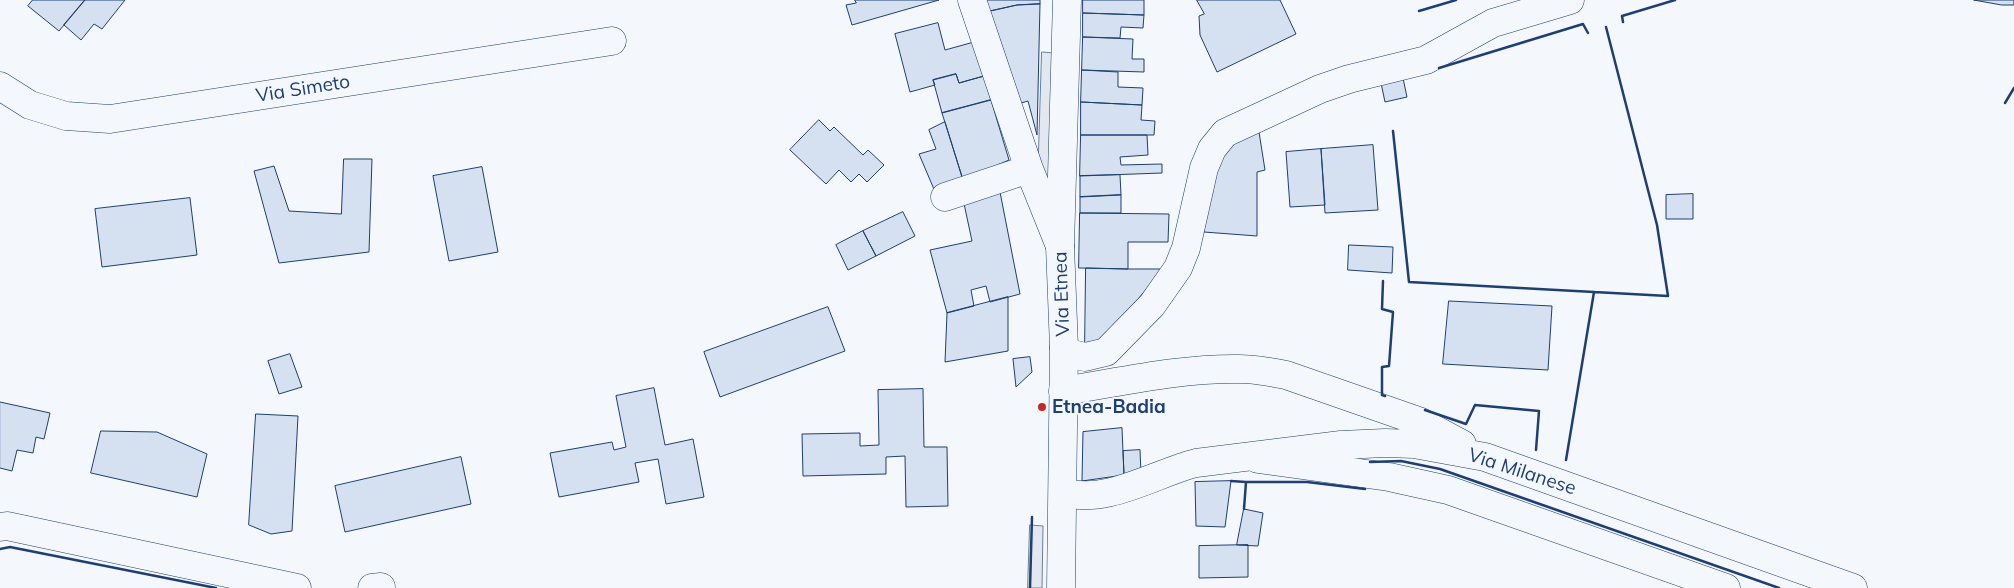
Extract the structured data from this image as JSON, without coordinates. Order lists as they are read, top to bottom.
{
  "streets": {
    "street": ["Via Simeto", "Via Etnea", "Via Milanese"]
  },
  "crossings": [
    ["Via Etnea", "Via Milanese"]
  ],
  "places": ["Etnea-Badia"]
}
